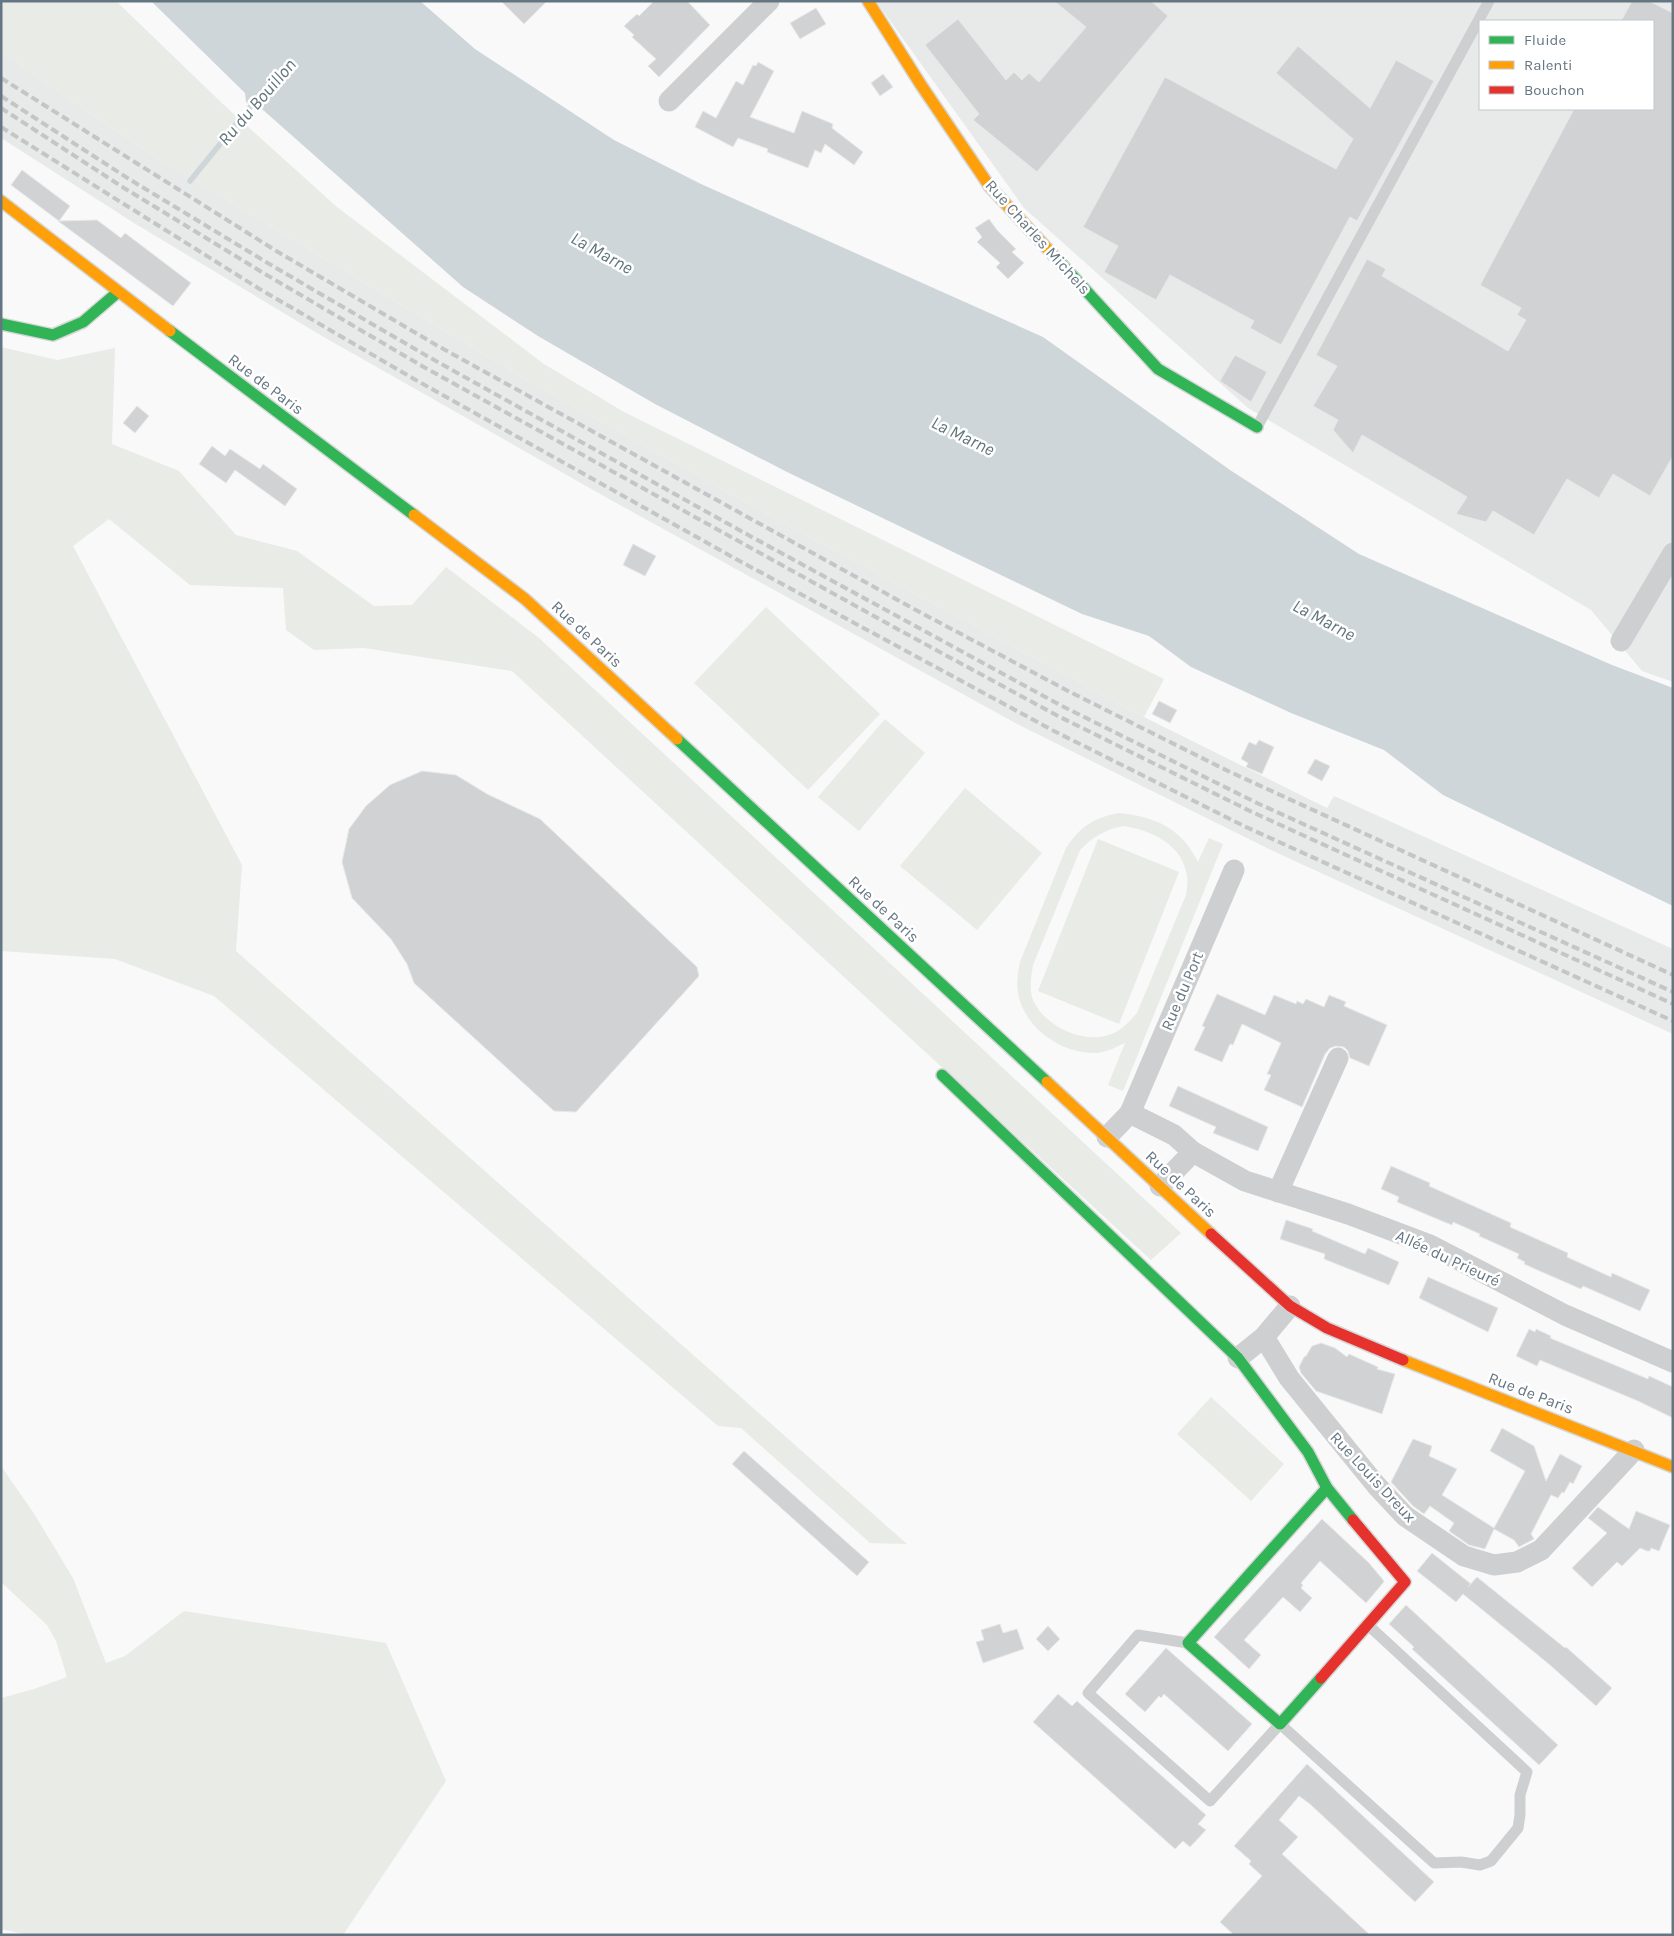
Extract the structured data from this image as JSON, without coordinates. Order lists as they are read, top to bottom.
{
  "streets": {
    "main road": ["Rue Charles Michels", "Rue de Paris"],
    "street": ["Rue du Port", "Allée du Prieuré", "Rue Louis Dreux"]
  },
  "crossings": [
    ["Rue de Paris", "Rue Louis Dreux"],
    ["Rue du Port", "Allée du Prieuré"]
  ],
  "water": ["Ru du Bouillon", "La Marne"],
  "legend": ["Fluide", "Ralenti", "Bouchon"]
}
